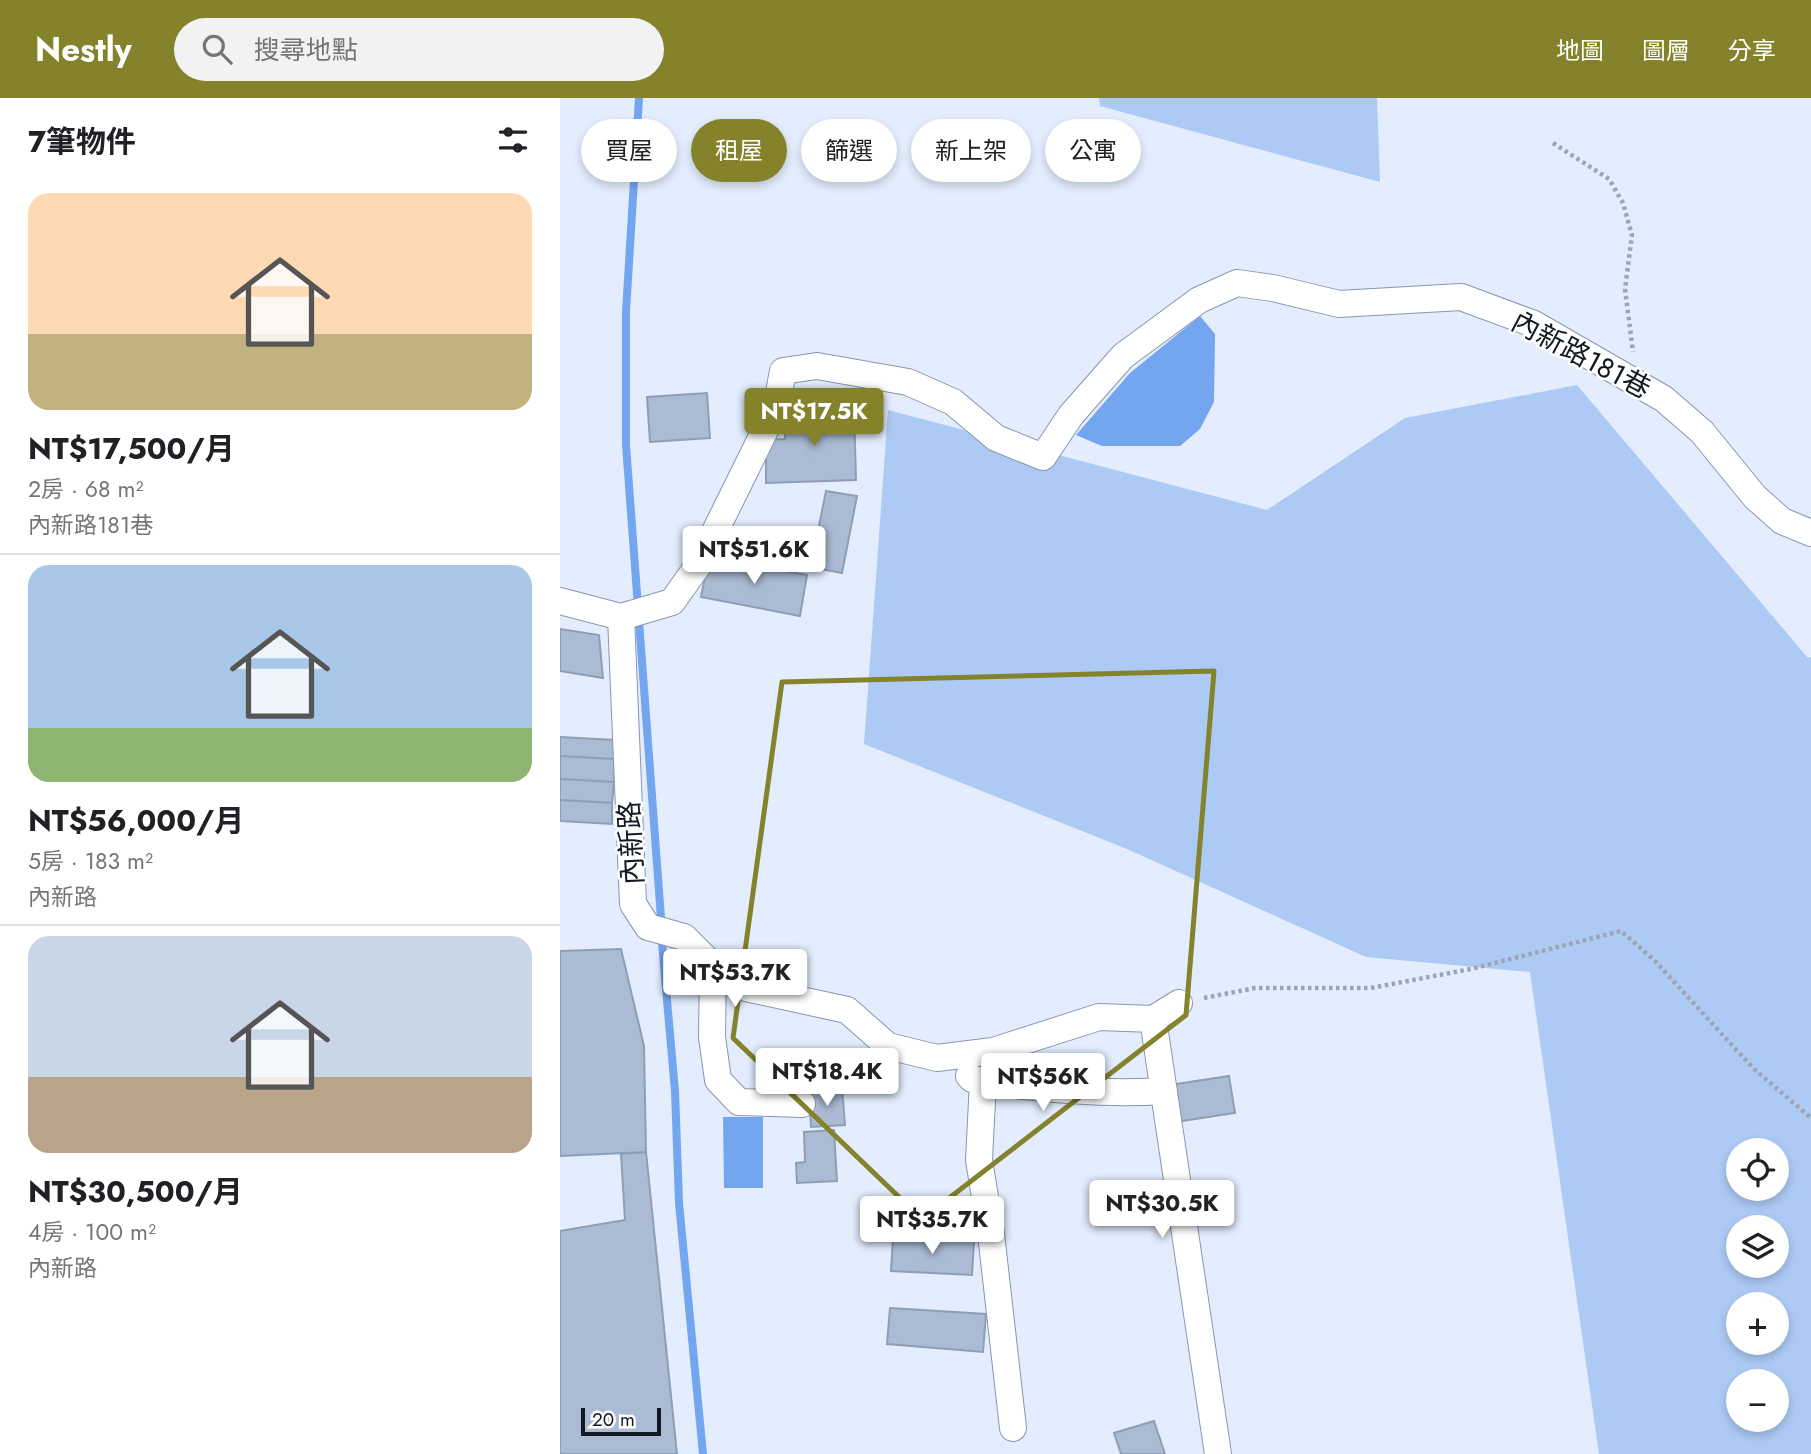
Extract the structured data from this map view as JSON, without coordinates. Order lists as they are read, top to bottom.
{
  "streets": {
    "street": ["內新路181巷", "內新路"]
  },
  "crossings": [
    ["內新路181巷", "內新路"]
  ],
  "scale_bar": "20 m",
  "page": {
    "header": "Nestly",
    "search": "搜尋地點",
    "nav": ["地圖", "圖層", "分享"],
    "heading": "7筆物件",
    "chip": [
      "買屋",
      "租屋",
      "篩選",
      "新上架",
      "公寓"
    ],
    "list": [
      {
        "name": "NT$17,500/月",
        "note": "2房 · 68 m² · 內新路181巷"
      },
      {
        "name": "NT$56,000/月",
        "note": "5房 · 183 m² · 內新路"
      },
      {
        "name": "NT$30,500/月",
        "note": "4房 · 100 m² · 內新路"
      }
    ],
    "price": [
      "NT$17.5K",
      "NT$51.6K",
      "NT$53.7K",
      "NT$18.4K",
      "NT$56K",
      "NT$30.5K",
      "NT$35.7K"
    ],
    "map_buttons": ["+", "−"],
    "scale": "20 m"
  }
}
